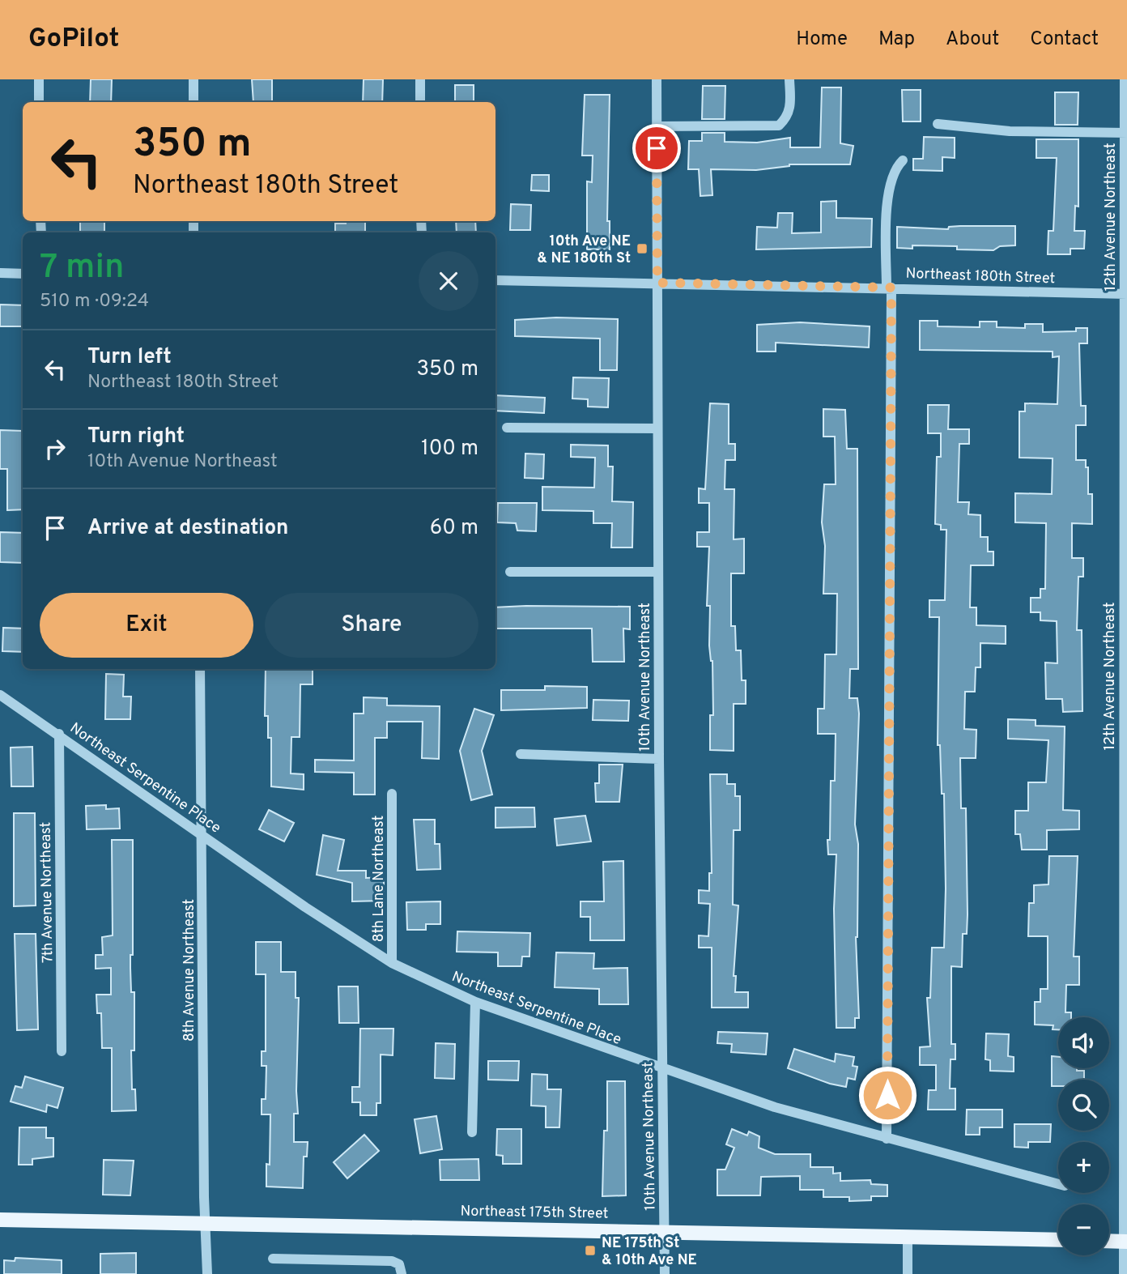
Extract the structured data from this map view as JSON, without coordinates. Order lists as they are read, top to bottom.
{
  "streets": {
    "main road": ["Northeast 175th Street"],
    "street": [
      "12th Avenue Northeast",
      "Northeast 180th Street",
      "10th Avenue Northeast",
      "Northeast Serpentine Place",
      "8th Lane Northeast",
      "7th Avenue Northeast",
      "8th Avenue Northeast"
    ]
  },
  "crossings": [
    ["12th Avenue Northeast", "Northeast 180th Street"],
    ["Northeast 180th Street", "10th Avenue Northeast"],
    ["10th Avenue Northeast", "Northeast Serpentine Place"],
    ["10th Avenue Northeast", "Northeast 175th Street"],
    ["Northeast Serpentine Place", "8th Lane Northeast"],
    ["Northeast Serpentine Place", "7th Avenue Northeast"],
    ["Northeast Serpentine Place", "8th Avenue Northeast"],
    ["8th Avenue Northeast", "Northeast 175th Street"]
  ],
  "places": {
    "transit": ["10th Ave NE & NE 180th St", "NE 175th St & 10th Ave NE"]
  },
  "page": {
    "header": "GoPilot",
    "nav": [
      "Home",
      "Map",
      "About",
      "Contact"
    ],
    "turn": ["350 m", "Northeast 180th Street"],
    "heading": ["7 min", "510 m · 09:24"],
    "list": [
      {
        "name": "Turn left",
        "note": "Northeast 180th Street",
        "value": "350 m"
      },
      {
        "name": "Turn right",
        "note": "10th Avenue Northeast",
        "value": "100 m"
      },
      {
        "name": "Arrive at destination",
        "value": "60 m"
      }
    ],
    "buttons": ["Exit", "Share"],
    "map_buttons": ["+", "−"]
  }
}
